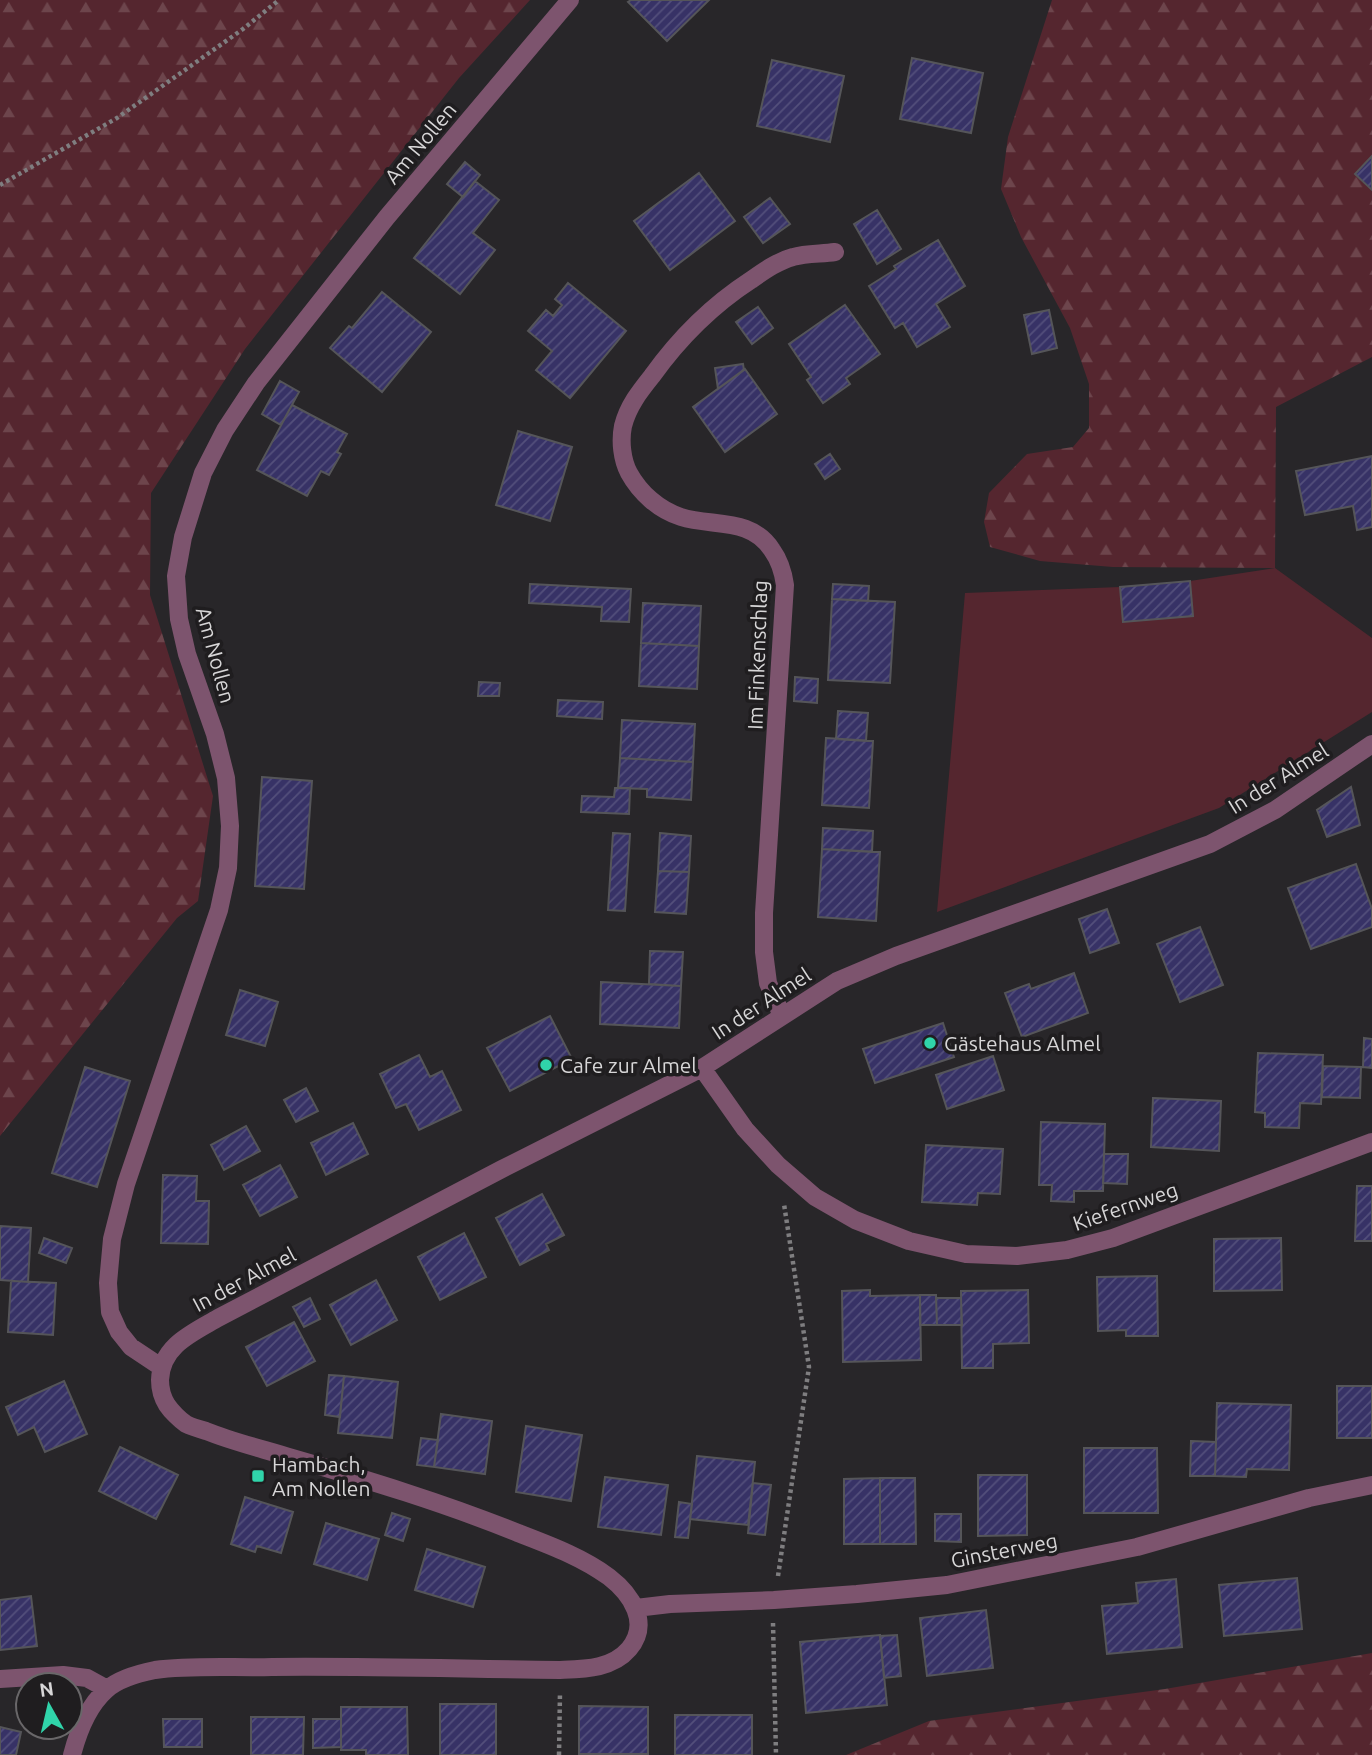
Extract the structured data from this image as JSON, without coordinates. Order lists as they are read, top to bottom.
{
  "streets": {
    "street": [
      "Am Nollen",
      "Im Finkenschlag",
      "In der Almel",
      "Kiefernweg",
      "Ginsterweg"
    ]
  },
  "crossings": [
    ["Am Nollen", "In der Almel"],
    ["Im Finkenschlag", "In der Almel"],
    ["In der Almel", "Kiefernweg"]
  ],
  "places": {
    "other": ["Gästehaus Almel", "Cafe zur Almel"],
    "transit": ["Hambach, Am Nollen"]
  },
  "north": "top"
}
